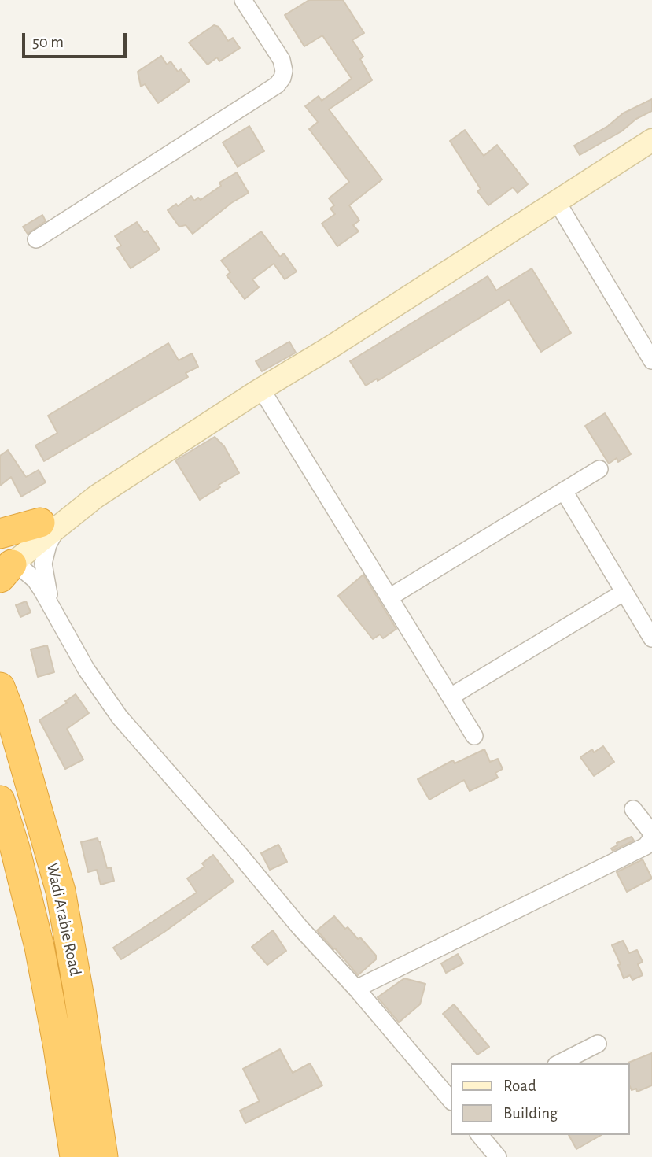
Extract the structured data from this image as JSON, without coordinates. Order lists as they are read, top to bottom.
{
  "streets": {
    "highway": ["Wadi Arabie Road"]
  },
  "legend": ["Road", "Building"],
  "scale_bar": "50 m"
}
